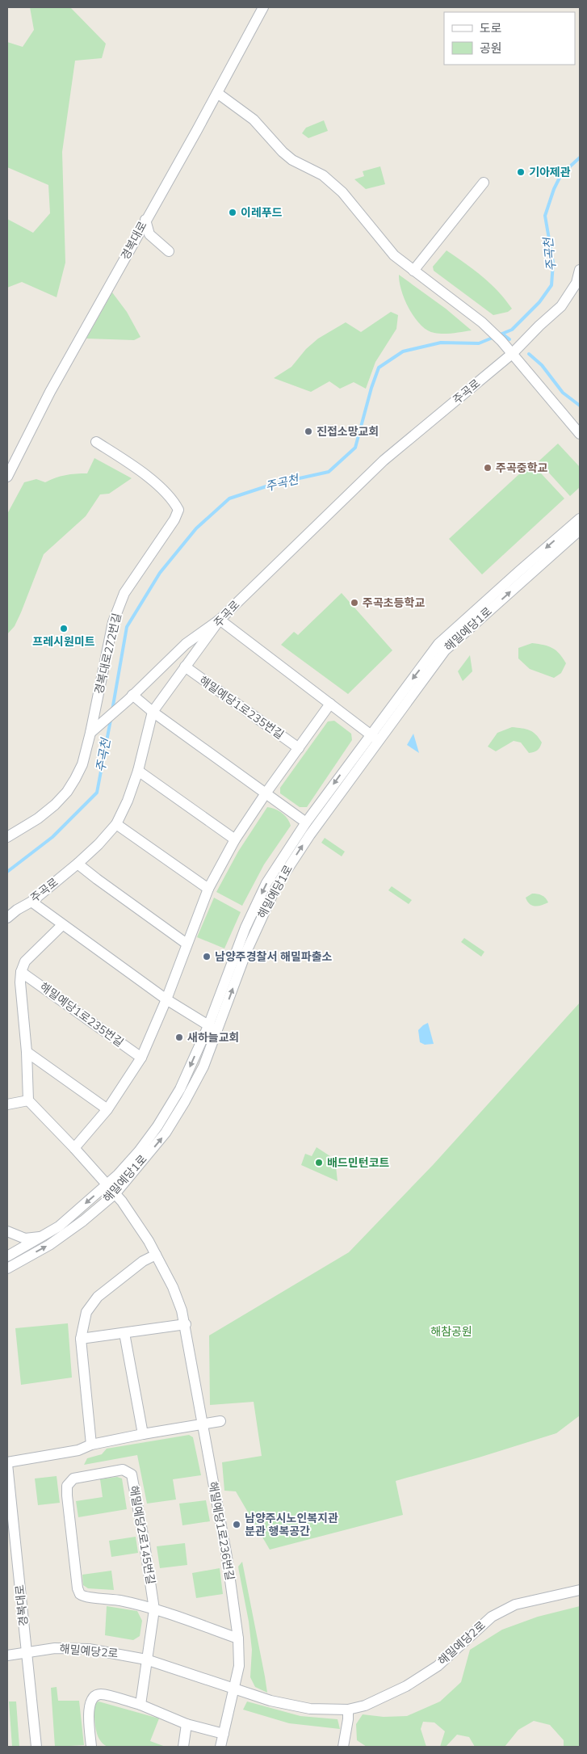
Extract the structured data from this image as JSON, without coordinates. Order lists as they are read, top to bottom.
{
  "streets": {
    "street": [
      "경복대로",
      "주곡로",
      "해밀예당1로",
      "경복대로272번길",
      "해밀예당1로235번길",
      "해밀예당1로236번길",
      "해밀예당2로145번길",
      "해밀예당2로"
    ]
  },
  "crossings": [
    ["경복대로", "해밀예당2로"],
    ["주곡로", "해밀예당1로235번길"],
    ["해밀예당1로", "해밀예당1로236번길"],
    ["해밀예당1로236번길", "해밀예당2로"],
    ["해밀예당2로145번길", "해밀예당2로"]
  ],
  "water": ["주곡천"],
  "parks": ["해참공원"],
  "places": [
    "기아제관",
    "이레푸드",
    "진접소망교회",
    "주곡중학교",
    "주곡초등학교",
    "프레시원미트",
    "남양주경찰서 해밀파출소",
    "새하늘교회",
    "배드민턴코트",
    "남양주시노인복지관 분관 행복공간"
  ],
  "legend": ["도로", "공원"]
}
